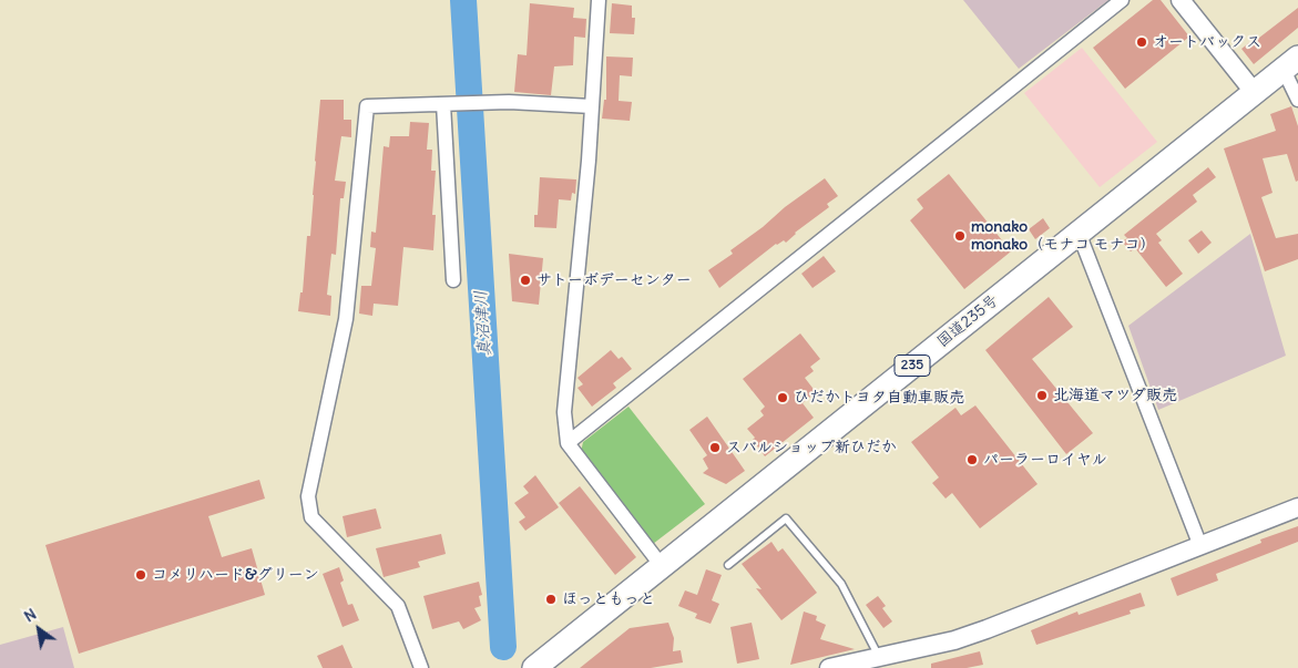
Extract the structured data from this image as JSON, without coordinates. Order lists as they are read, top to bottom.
{
  "streets": {
    "highway": ["国道235号", "235"]
  },
  "water": ["真沼津川"],
  "places": [
    "オートバックス",
    "monako monako（モナコ モナコ）",
    "サトーボデーセンター",
    "北海道マツダ販売",
    "ひだかトヨタ自動車販売",
    "スバルショップ新ひだか",
    "パーラーロイヤル",
    "コメリハード&グリーン",
    "ほっともっと"
  ],
  "north": "top left"
}
